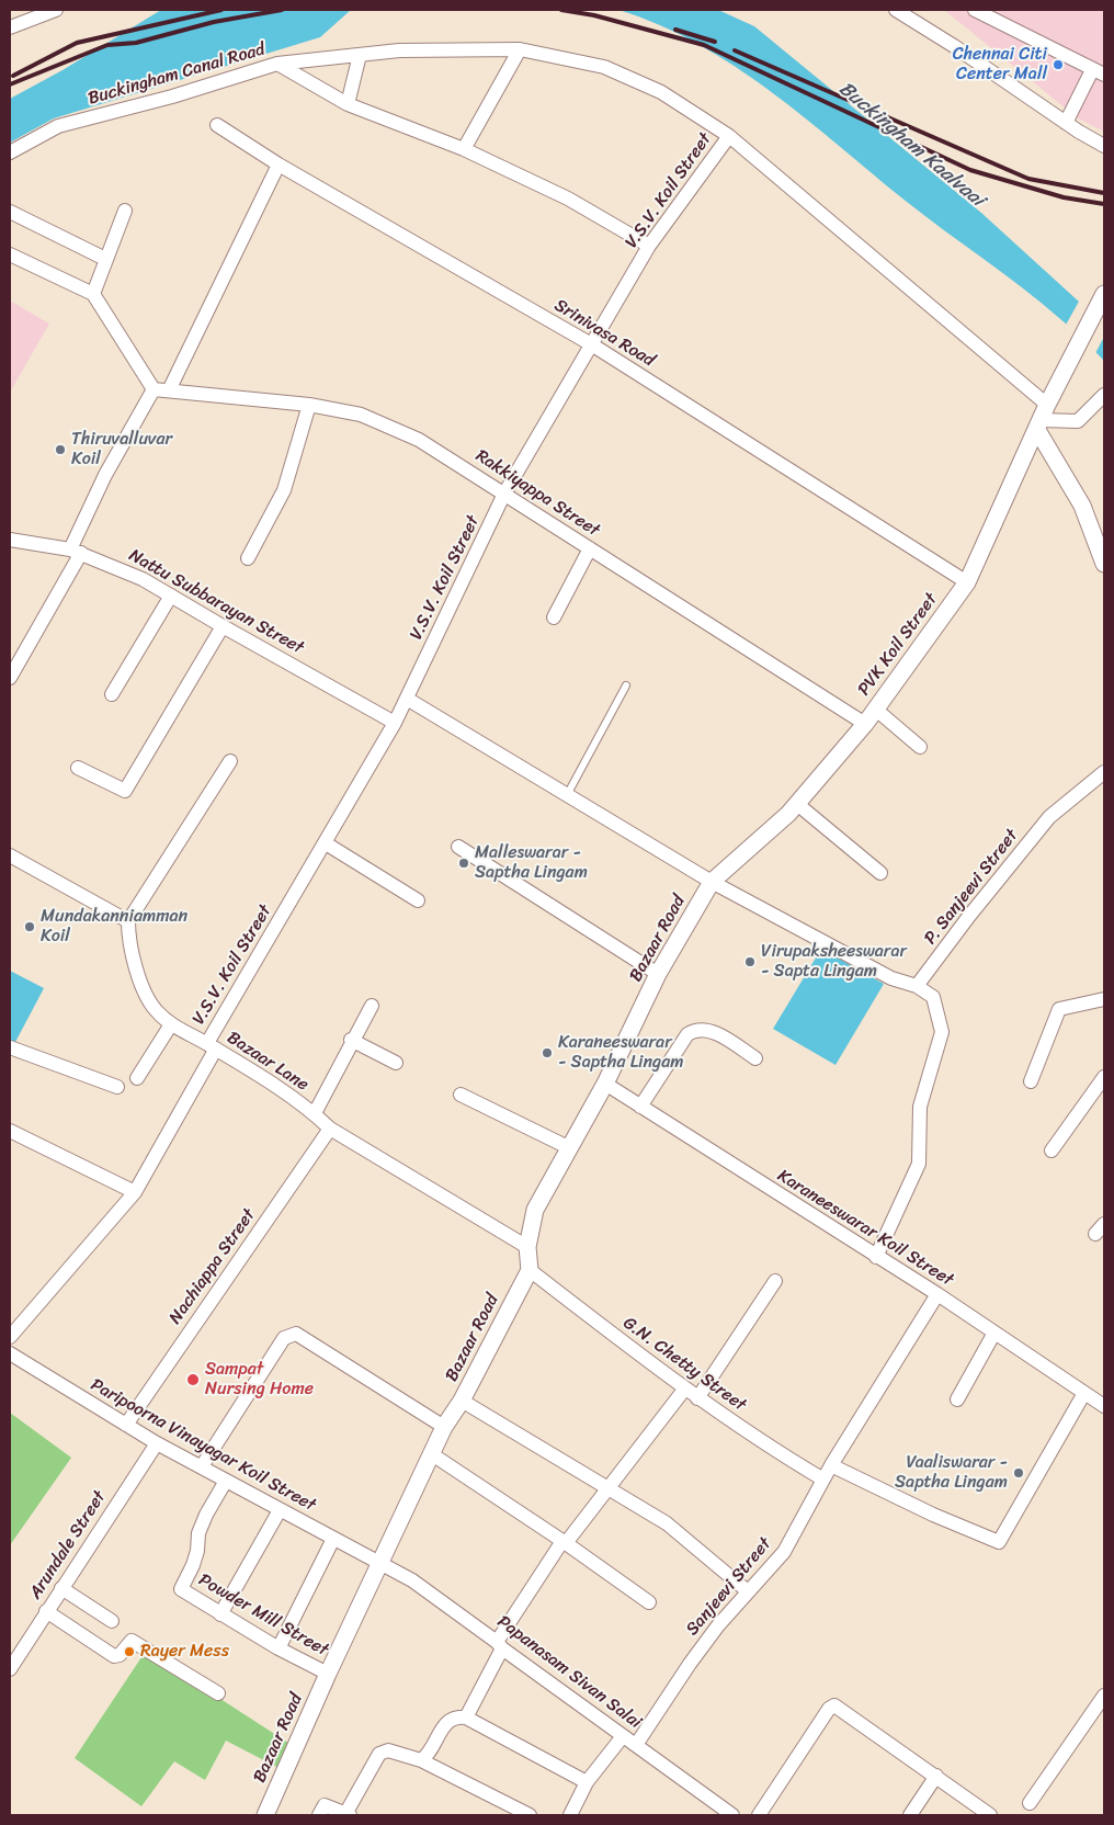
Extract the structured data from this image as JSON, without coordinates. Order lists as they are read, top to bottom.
{
  "streets": {
    "street": [
      "Buckingham Canal Road",
      "V.S.V. Koil Street",
      "Srinivasa Road",
      "Rakkiyappa Street",
      "Nattu Subbarayan Street",
      "PVK Koil Street",
      "P. Sanjeevi Street",
      "Bazaar Road",
      "Bazaar Lane",
      "Karaneeswarar Koil Street",
      "Nachiappa Street",
      "G.N. Chetty Street",
      "Paripoorna Vinayagar Koil Street",
      "Arundale Street",
      "Sanjeevi Street",
      "Powder Mill Street",
      "Papanasam Sivan Salai"
    ]
  },
  "crossings": [
    ["Buckingham Canal Road", "V.S.V. Koil Street"],
    ["Buckingham Canal Road", "PVK Koil Street"],
    ["V.S.V. Koil Street", "Srinivasa Road"],
    ["V.S.V. Koil Street", "Rakkiyappa Street"],
    ["V.S.V. Koil Street", "Nattu Subbarayan Street"],
    ["V.S.V. Koil Street", "Bazaar Lane"],
    ["Srinivasa Road", "PVK Koil Street"],
    ["Rakkiyappa Street", "PVK Koil Street"],
    ["PVK Koil Street", "Bazaar Road"],
    ["Bazaar Road", "Bazaar Lane"],
    ["Bazaar Road", "Karaneeswarar Koil Street"],
    ["Bazaar Road", "G.N. Chetty Street"],
    ["Bazaar Road", "Paripoorna Vinayagar Koil Street"],
    ["Bazaar Road", "Powder Mill Street"],
    ["Bazaar Road", "Papanasam Sivan Salai"],
    ["Bazaar Lane", "Nachiappa Street"],
    ["Karaneeswarar Koil Street", "Sanjeevi Street"],
    ["Nachiappa Street", "Paripoorna Vinayagar Koil Street"],
    ["G.N. Chetty Street", "Sanjeevi Street"],
    ["Paripoorna Vinayagar Koil Street", "Arundale Street"],
    ["Paripoorna Vinayagar Koil Street", "Powder Mill Street"],
    ["Paripoorna Vinayagar Koil Street", "Papanasam Sivan Salai"],
    ["Sanjeevi Street", "Papanasam Sivan Salai"]
  ],
  "water": ["Buckingham Kaalvaai"],
  "places": [
    "Chennai Citi Center Mall",
    "Thiruvalluvar Koil",
    "Malleswarar - Saptha Lingam",
    "Mundakanniamman Koil",
    "Virupaksheeswarar - Sapta Lingam",
    "Karaneeswarar - Saptha Lingam",
    "Sampat Nursing Home",
    "Vaaliswarar - Saptha Lingam",
    "Rayer Mess"
  ]
}
